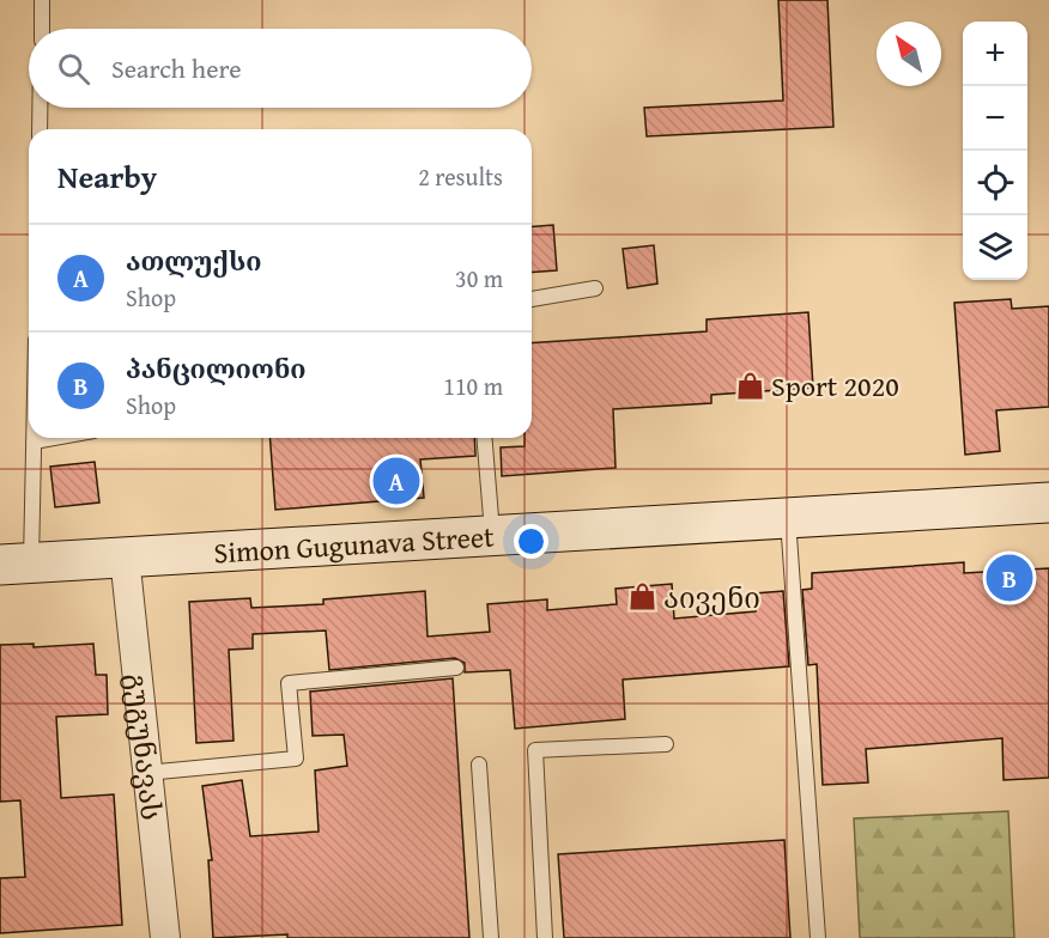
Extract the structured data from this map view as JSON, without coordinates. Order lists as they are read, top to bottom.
{
  "streets": {
    "main road": ["Simon Gugunava Street"],
    "street": ["გუგუნავას"]
  },
  "crossings": [
    ["Simon Gugunava Street", "გუგუნავას"]
  ],
  "places": {
    "shop": ["Sport 2020", "აივენი"]
  },
  "north": "top left",
  "page": {
    "map_buttons": ["+", "−"],
    "search": "Search here",
    "heading": ["Nearby", "2 results"],
    "list": [
      {
        "mark": "A",
        "name": "ათლუქსი",
        "note": "Shop",
        "value": "30 m"
      },
      {
        "mark": "B",
        "name": "პანცილიონი",
        "note": "Shop",
        "value": "110 m"
      }
    ],
    "pins": ["A", "B"]
  }
}
